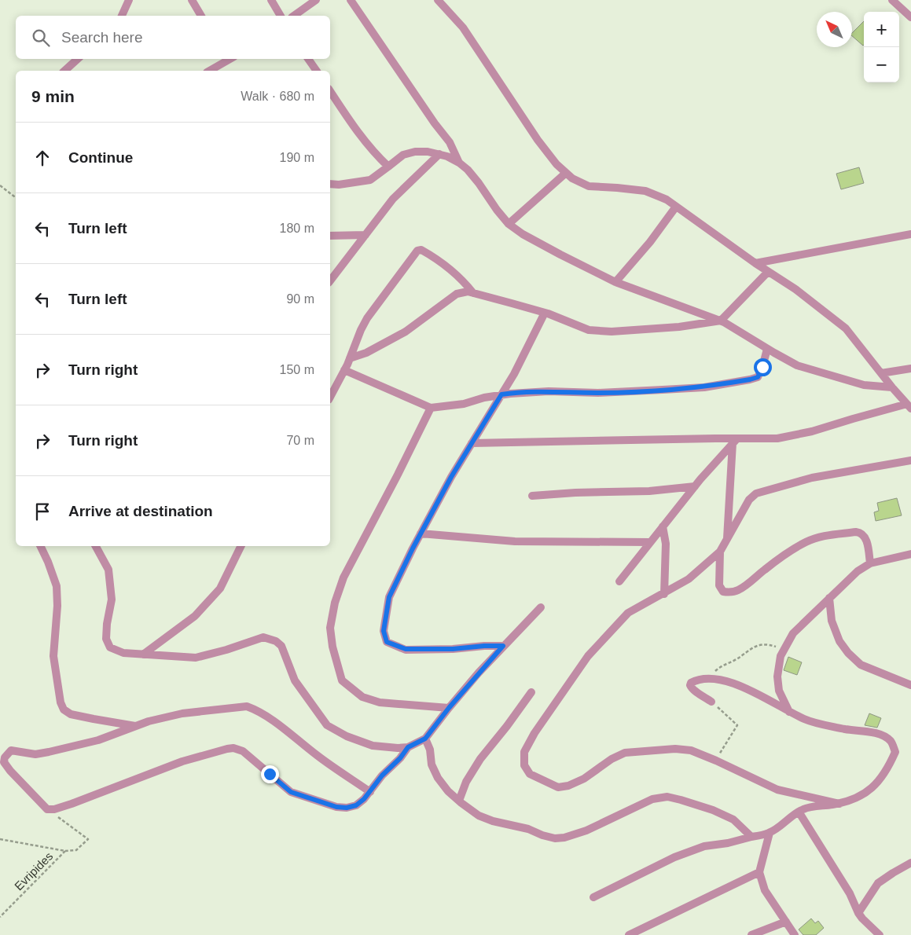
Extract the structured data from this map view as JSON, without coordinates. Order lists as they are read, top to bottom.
{
  "streets": {
    "path": ["Evripides"]
  },
  "north": "top left",
  "page": {
    "map_buttons": ["+", "−"],
    "search": "Search here",
    "heading": ["9 min", "Walk · 680 m"],
    "list": [
      ["Continue", "190 m"],
      ["Turn left", "180 m"],
      ["Turn left", "90 m"],
      ["Turn right", "150 m"],
      ["Turn right", "70 m"],
      "Arrive at destination"
    ]
  }
}
